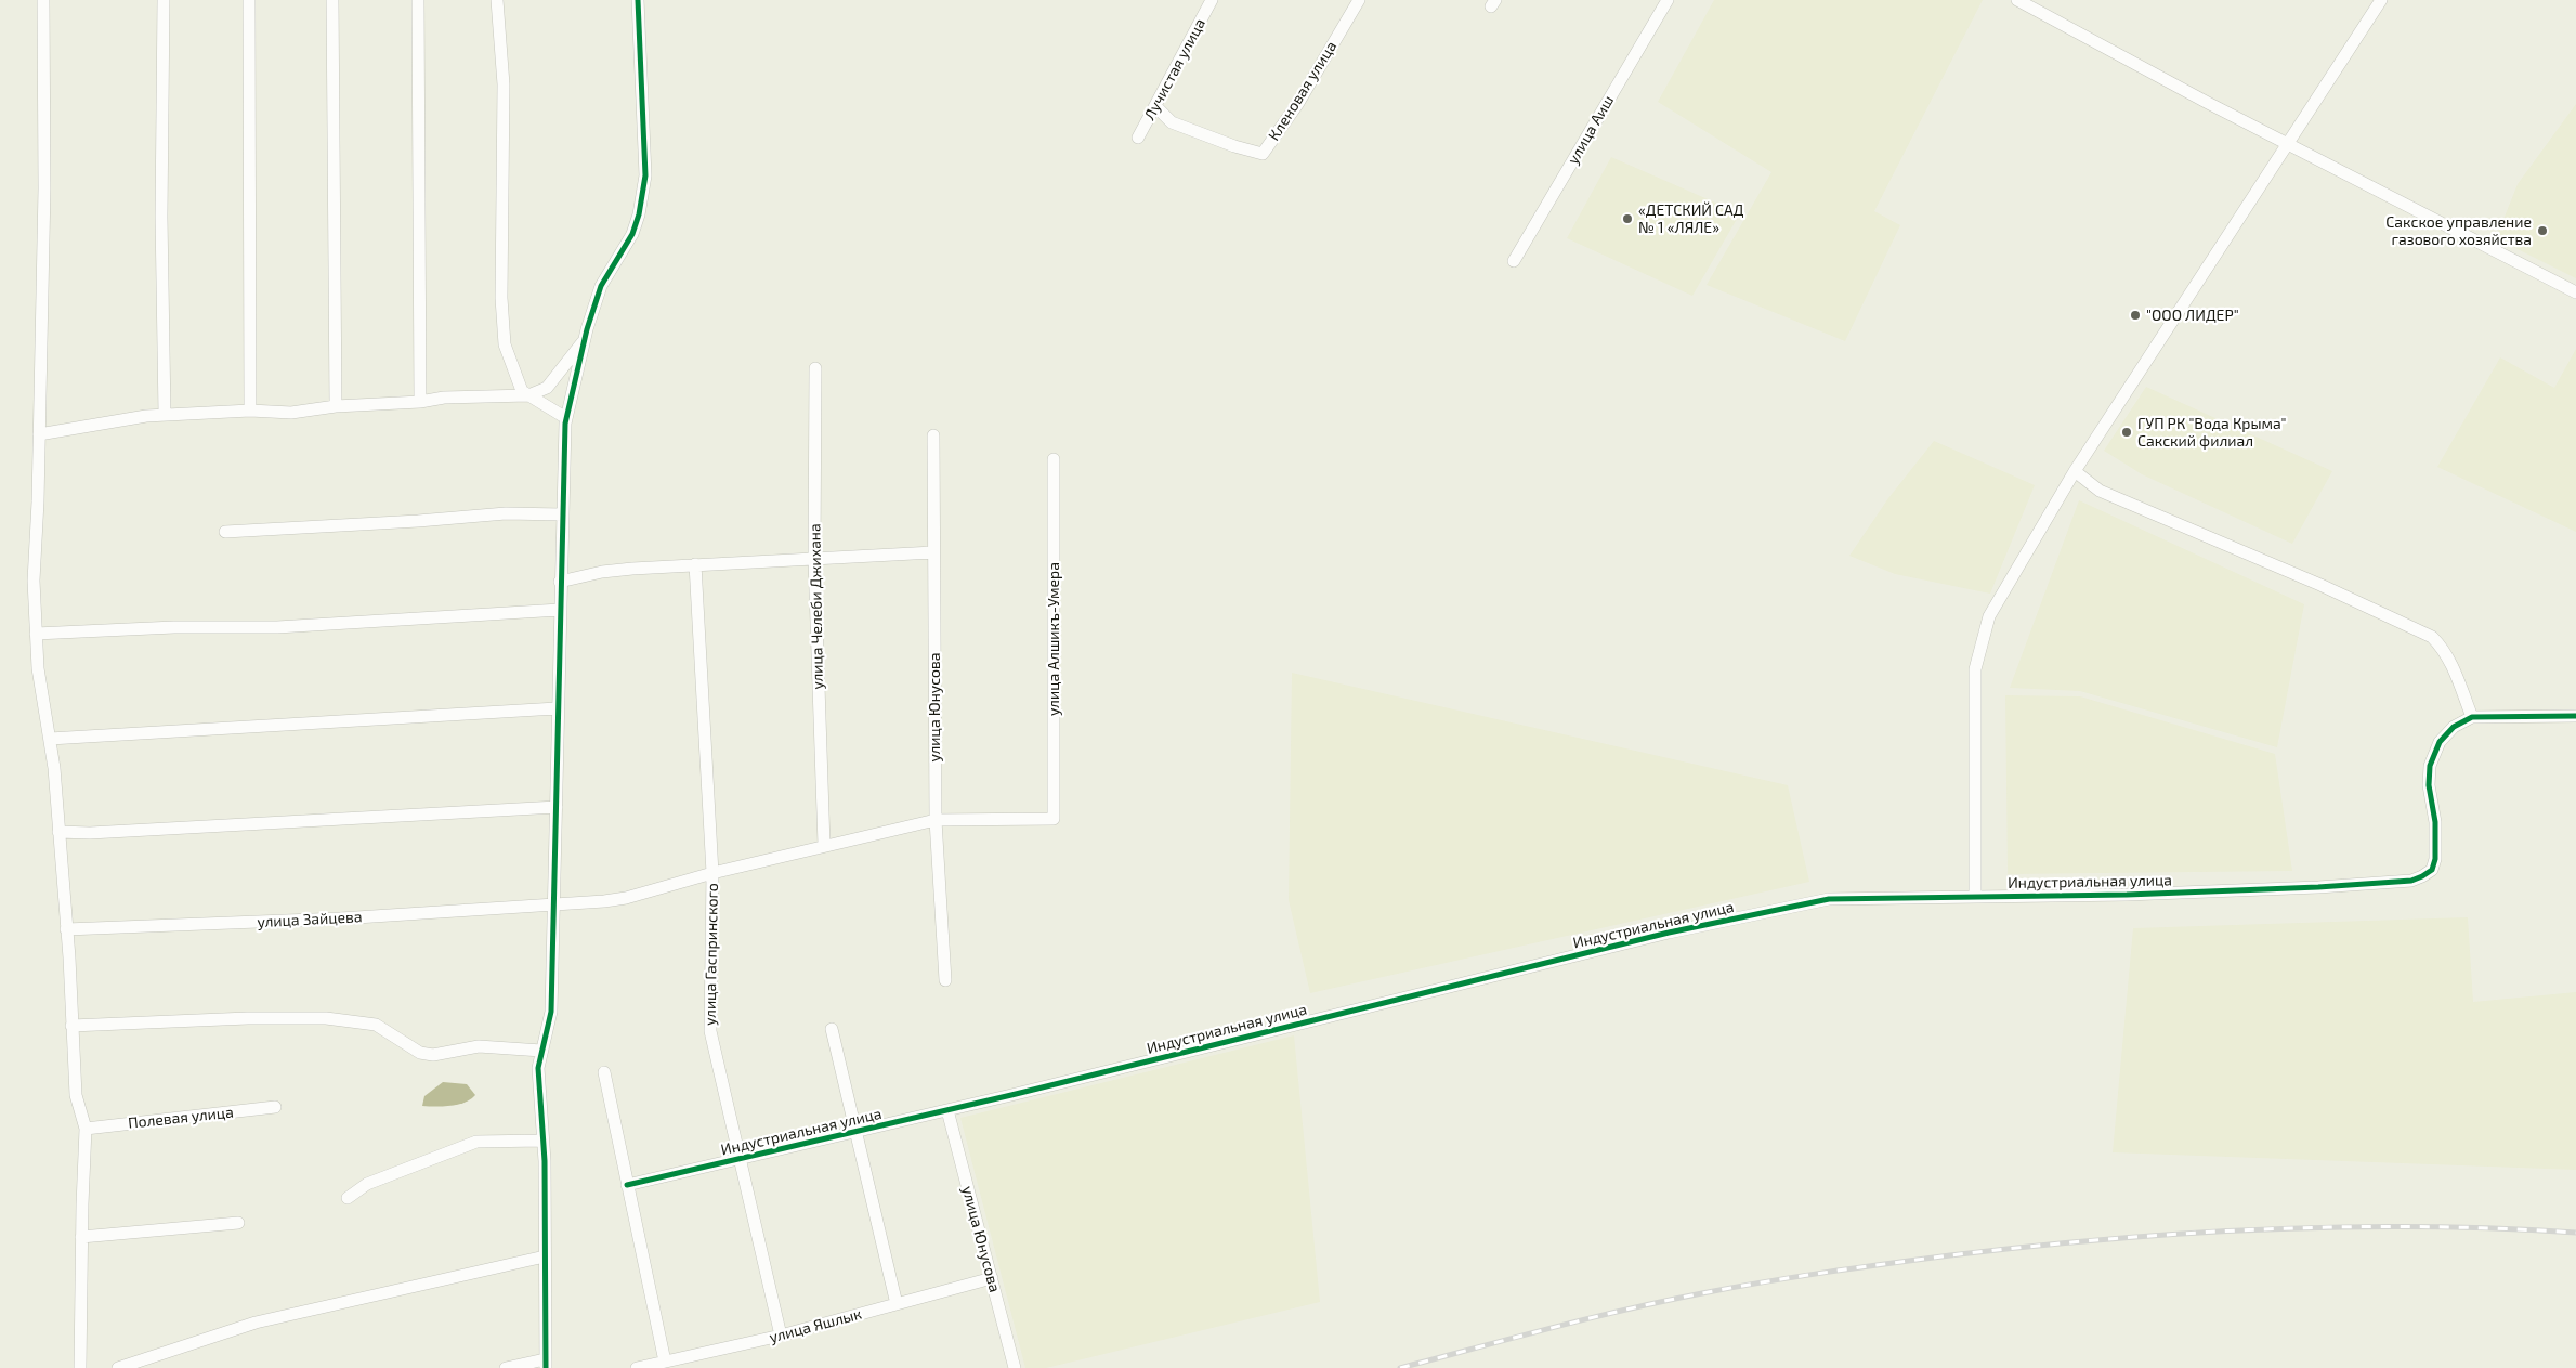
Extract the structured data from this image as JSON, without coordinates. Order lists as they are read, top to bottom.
{
  "streets": {
    "street": [
      "Лучистая улица",
      "Кленовая улица",
      "улица Аиш",
      "улица Челеби Джихана",
      "улица Алшикъ-Умера",
      "улица Юнусова",
      "Индустриальная улица",
      "улица Зайцева",
      "улица Гаспринского",
      "Полевая улица",
      "улица Яшлык"
    ]
  },
  "crossings": [
    ["Лучистая улица", "Кленовая улица"],
    ["улица Челеби Джихана", "улица Зайцева"],
    ["улица Алшикъ-Умера", "улица Зайцева"],
    ["улица Юнусова", "Индустриальная улица"],
    ["улица Юнусова", "улица Зайцева"],
    ["улица Юнусова", "улица Яшлык"],
    ["Индустриальная улица", "улица Гаспринского"],
    ["улица Зайцева", "улица Гаспринского"],
    ["улица Гаспринского", "улица Яшлык"]
  ],
  "places": [
    "«ДЕТСКИЙ САД № 1 «ЛЯЛЕ»",
    "Сакское управление газового хозяйства",
    "\"ООО ЛИДЕР\"",
    "ГУП РК \"Вода Крыма\" Сакский филиал"
  ]
}
